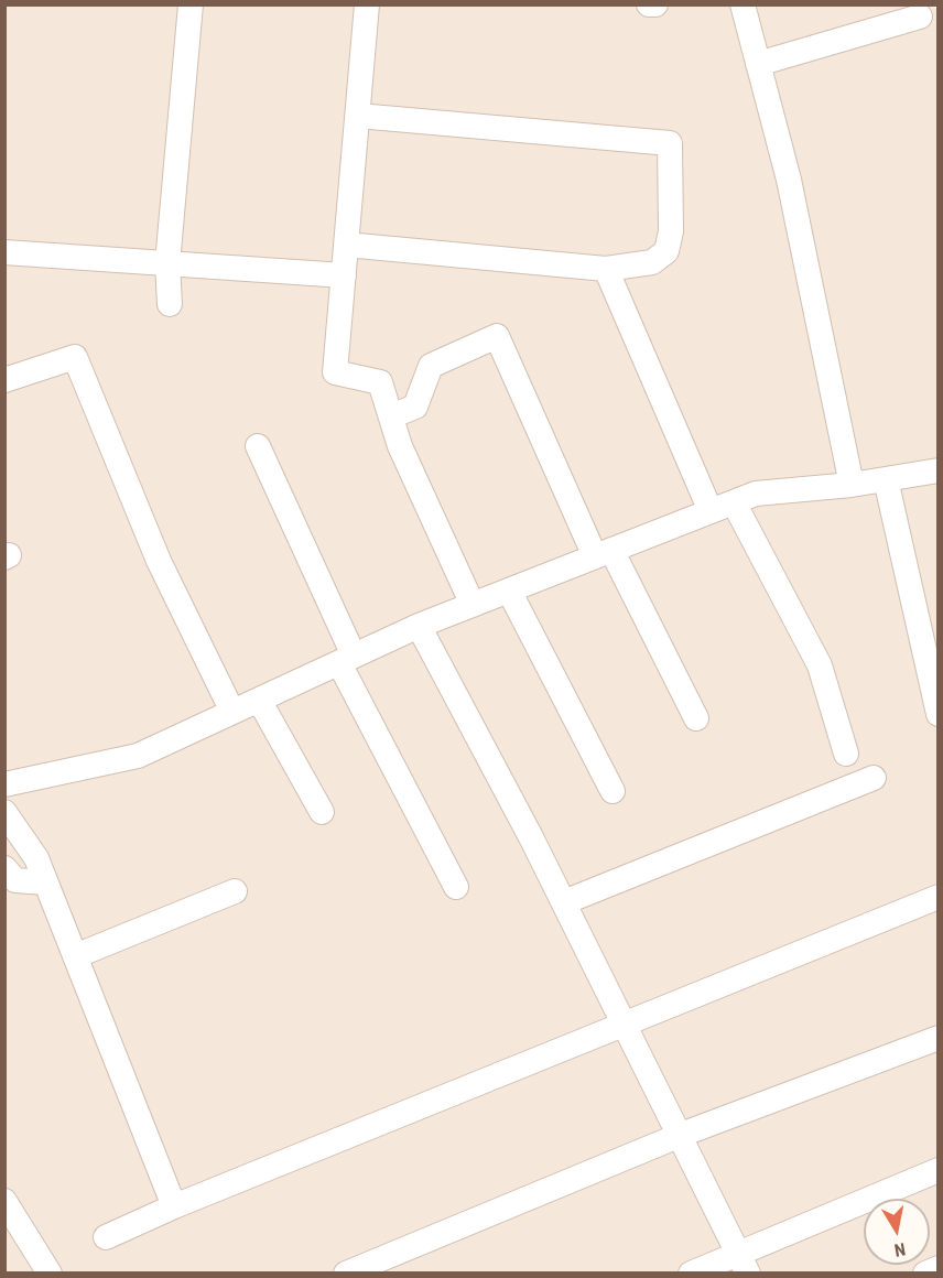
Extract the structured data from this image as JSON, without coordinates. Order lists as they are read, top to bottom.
{
  "north": "bottom"
}
